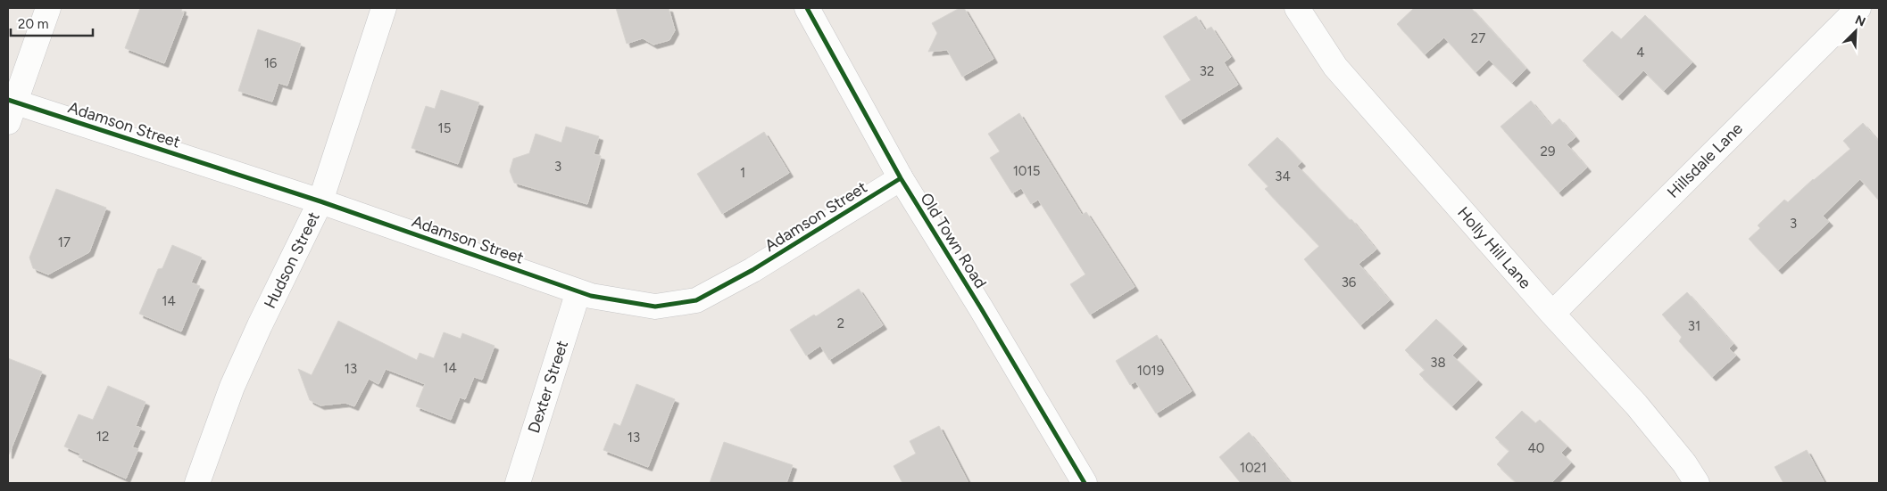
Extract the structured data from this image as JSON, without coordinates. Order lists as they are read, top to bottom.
{
  "streets": {
    "street": [
      "Adamson Street",
      "Hillsdale Lane",
      "Old Town Road",
      "Holly Hill Lane",
      "Hudson Street",
      "Dexter Street"
    ]
  },
  "crossings": [
    ["Adamson Street", "Old Town Road"],
    ["Adamson Street", "Hudson Street"],
    ["Adamson Street", "Dexter Street"],
    ["Hillsdale Lane", "Holly Hill Lane"]
  ],
  "house_numbers": [
    "27",
    "4",
    "16",
    "32",
    "15",
    "29",
    "3",
    "1015",
    "1",
    "34",
    "3",
    "17",
    "36",
    "14",
    "2",
    "31",
    "38",
    "14",
    "13",
    "1019",
    "12",
    "13",
    "40",
    "1021"
  ],
  "scale_bar": "20 m",
  "north": "top right"
}
